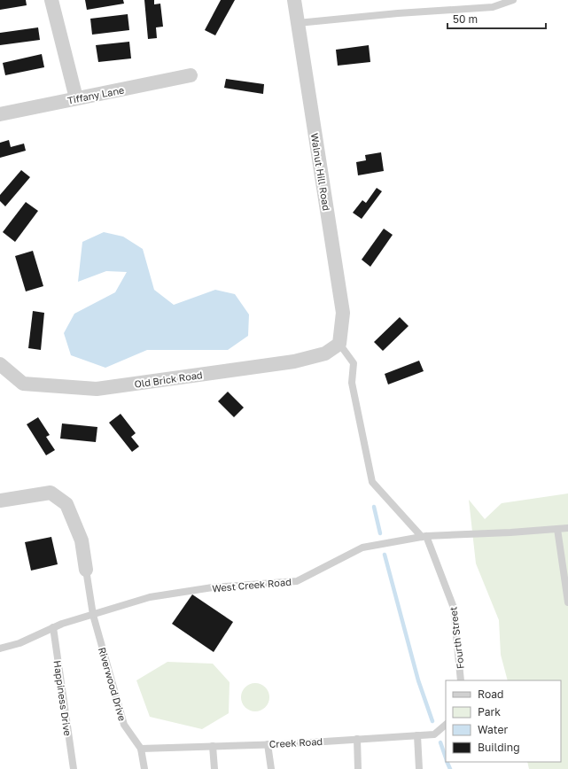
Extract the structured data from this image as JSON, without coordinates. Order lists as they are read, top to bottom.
{
  "streets": {
    "street": ["Tiffany Lane", "Walnut Hill Road", "Old Brick Road"],
    "lane": [
      "West Creek Road",
      "Fourth Street",
      "Riverwood Drive",
      "Happiness Drive",
      "Creek Road"
    ]
  },
  "crossings": [
    ["Walnut Hill Road", "Old Brick Road"],
    ["West Creek Road", "Fourth Street"],
    ["West Creek Road", "Riverwood Drive"],
    ["West Creek Road", "Happiness Drive"],
    ["Riverwood Drive", "Creek Road"]
  ],
  "legend": [
    "Road",
    "Park",
    "Water",
    "Building"
  ],
  "scale_bar": "50 m"
}
